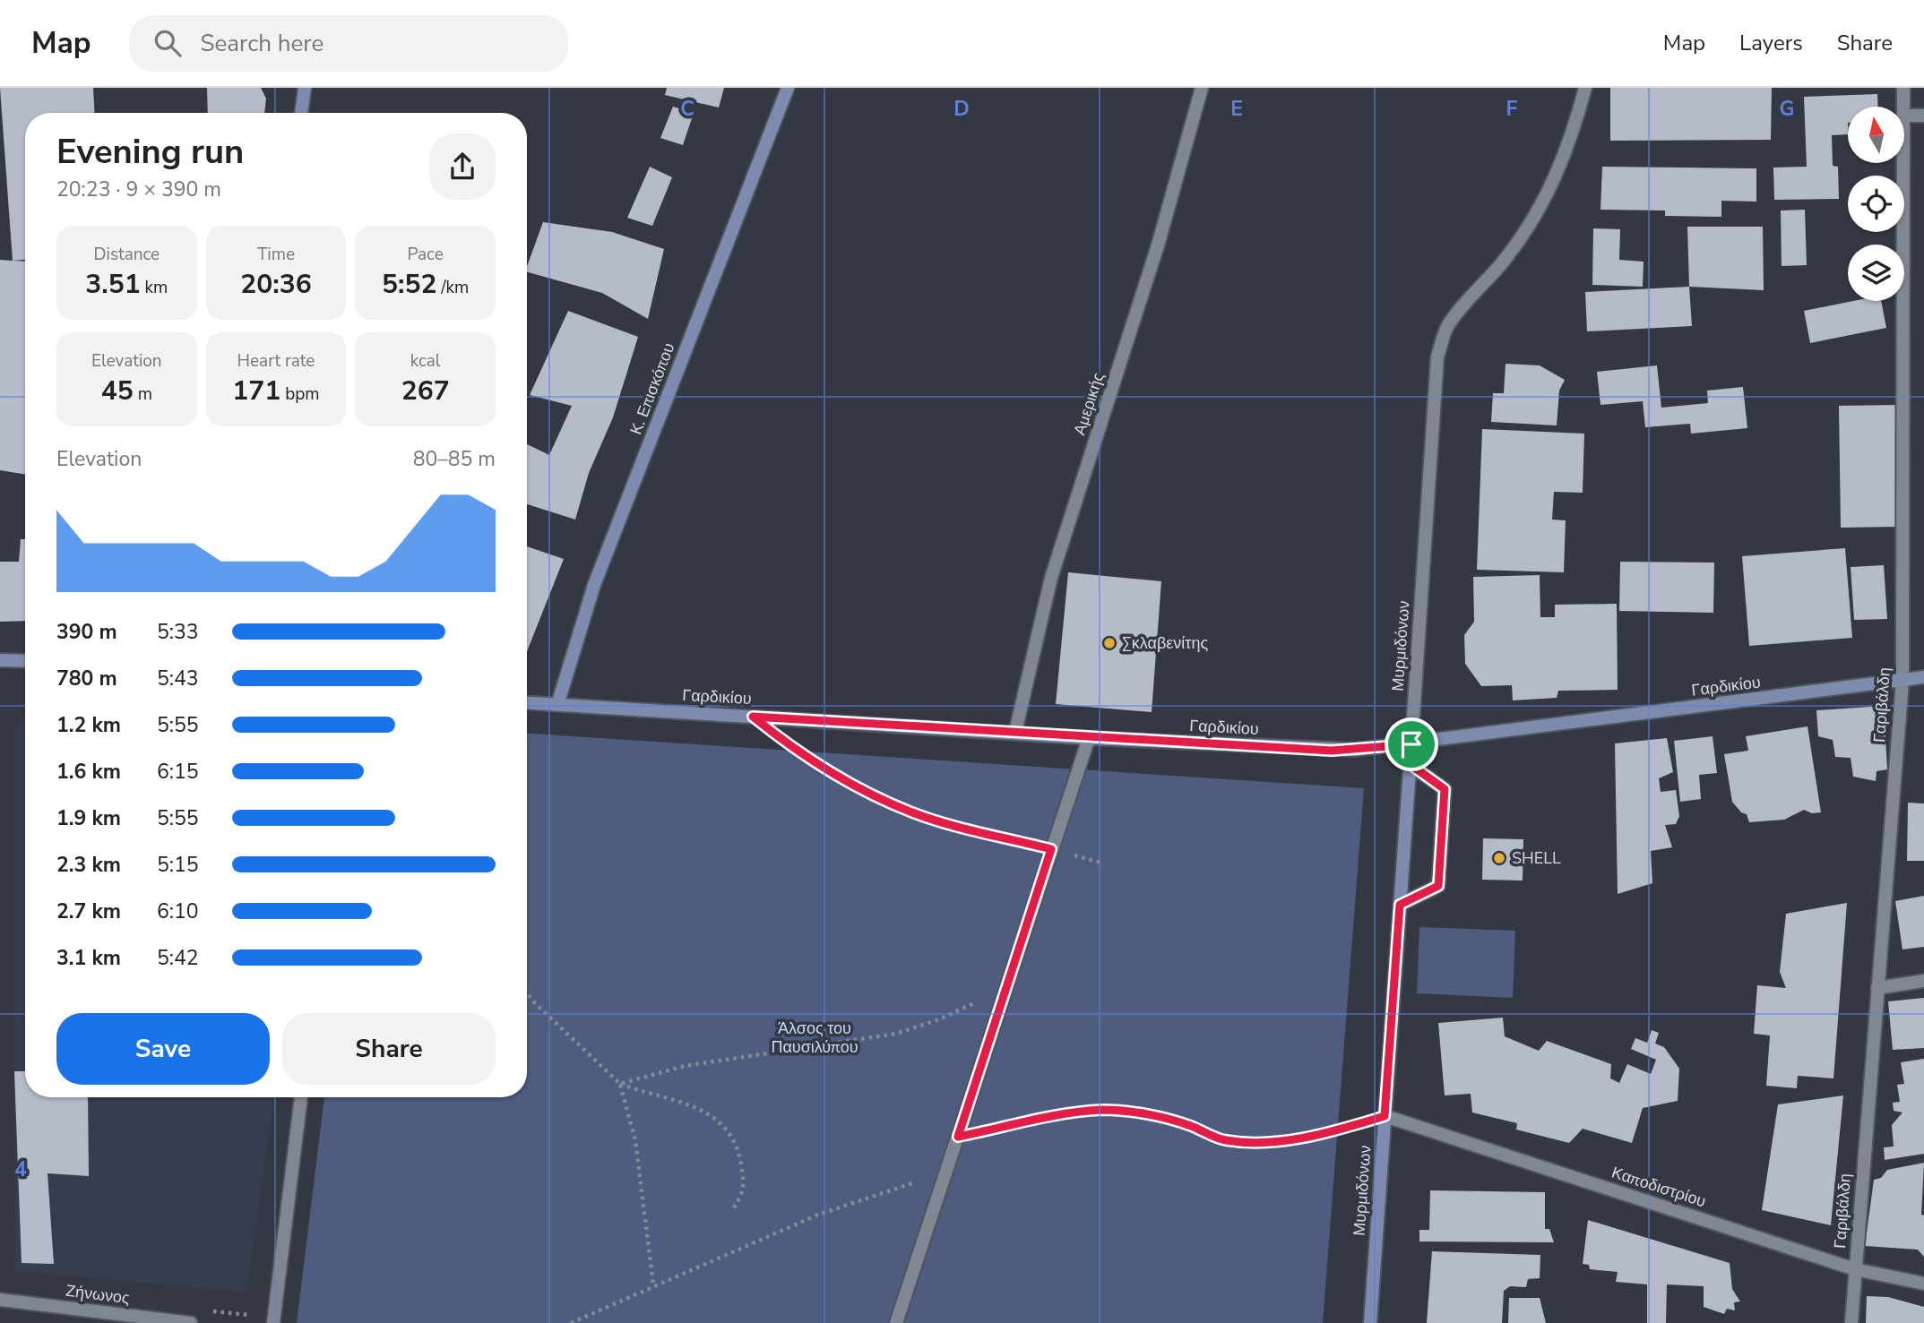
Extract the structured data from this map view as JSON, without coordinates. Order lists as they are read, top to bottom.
{
  "streets": {
    "main road": ["Κ. Επισκόπου", "Μυρμιδόνων", "Γαρδικίου"],
    "street": [
      "Αμερικής",
      "Γαριβάλδη",
      "Καποδιστρίου",
      "Ζήνωνος"
    ]
  },
  "crossings": [
    ["Κ. Επισκόπου", "Γαρδικίου"],
    ["Αμερικής", "Γαρδικίου"],
    ["Μυρμιδόνων", "Γαρδικίου"],
    ["Μυρμιδόνων", "Καποδιστρίου"],
    ["Γαρδικίου", "Γαριβάλδη"],
    ["Γαριβάλδη", "Καποδιστρίου"]
  ],
  "parks": ["Άλσος του Παυσιλύπου"],
  "places": ["Σκλαβενίτης", "SHELL"],
  "north": "top",
  "page": {
    "header": "Map",
    "search": "Search here",
    "nav": ["Map", "Layers", "Share"],
    "heading": ["Evening run", "20:23 · 9 × 390 m"],
    "stats": [
      ["Distance", "3.51 km"],
      ["Time", "20:36"],
      ["Pace", "5:52 /km"],
      ["Elevation", "45 m"],
      ["Heart rate", "171 bpm"],
      ["kcal", "267"]
    ],
    "chart": ["Elevation", "80–85 m"],
    "list": [
      {
        "name": "390 m",
        "note": "5:33"
      },
      {
        "name": "780 m",
        "note": "5:43"
      },
      {
        "name": "1.2 km",
        "note": "5:55"
      },
      {
        "name": "1.6 km",
        "note": "6:15"
      },
      {
        "name": "1.9 km",
        "note": "5:55"
      },
      {
        "name": "2.3 km",
        "note": "5:15"
      },
      {
        "name": "2.7 km",
        "note": "6:10"
      },
      {
        "name": "3.1 km",
        "note": "5:42"
      }
    ],
    "buttons": ["Save", "Share"]
  },
  "grid": {
    "columns": [
      "C",
      "D",
      "E",
      "F",
      "G"
    ],
    "rows": ["4"]
  }
}
